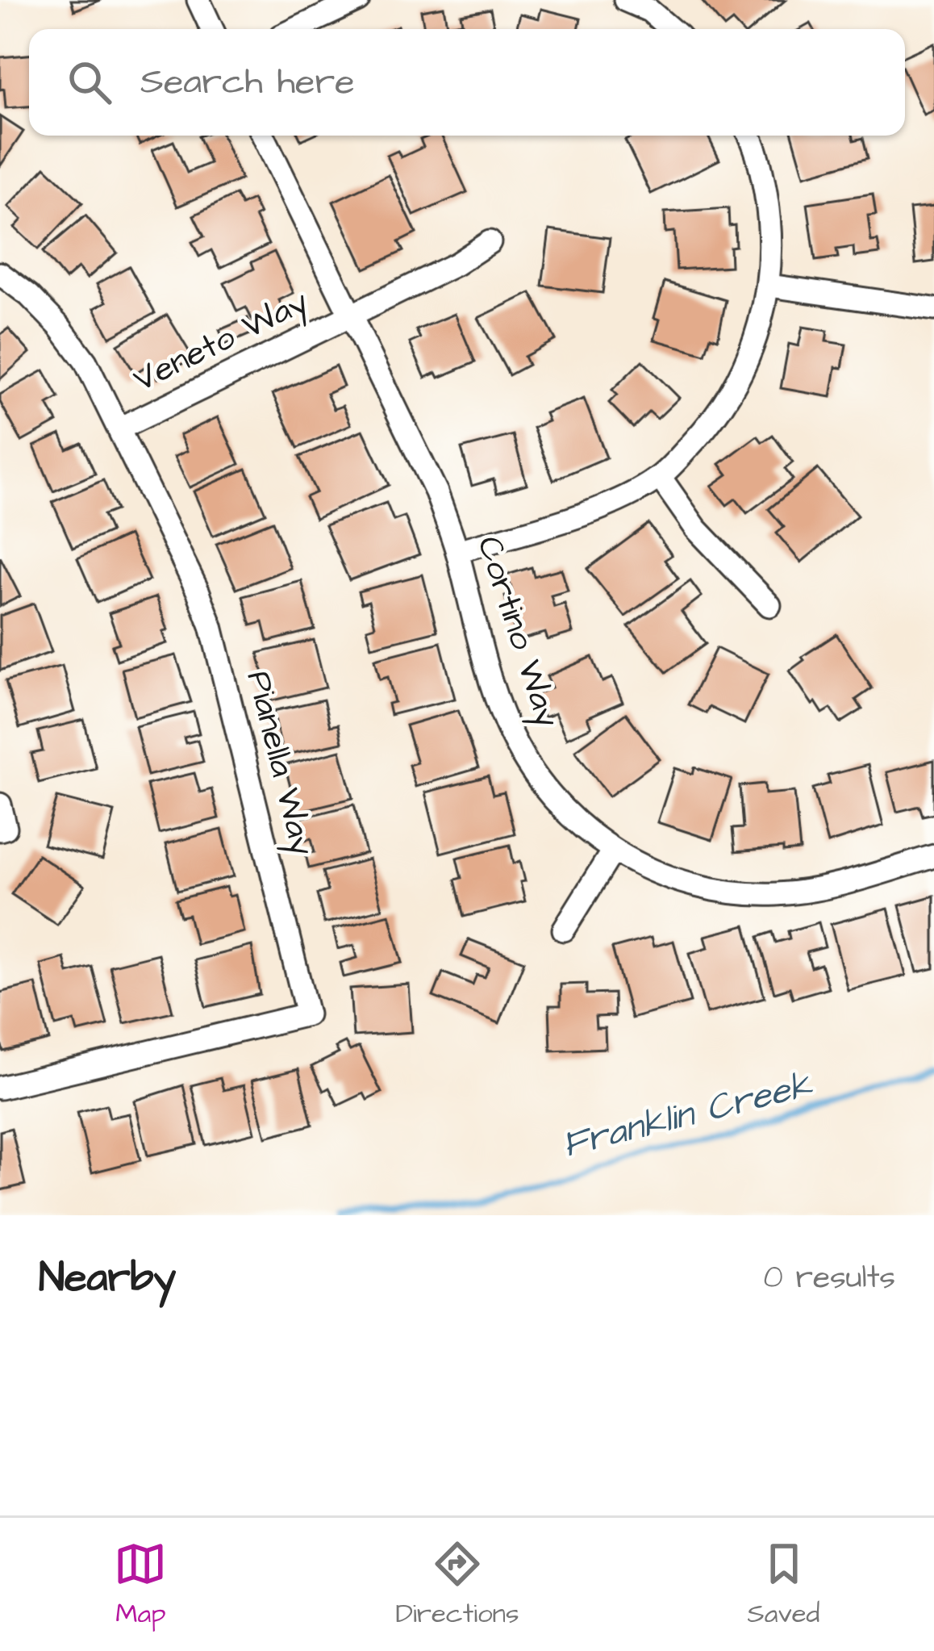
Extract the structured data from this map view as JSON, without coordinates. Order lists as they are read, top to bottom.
{
  "streets": {
    "street": ["Veneto Way", "Cortino Way", "Pianella Way"]
  },
  "crossings": [
    ["Veneto Way", "Cortino Way"],
    ["Veneto Way", "Pianella Way"]
  ],
  "water": ["Franklin Creek"],
  "page": {
    "search": "Search here",
    "heading": ["Nearby", "0 results"],
    "nav": ["Map", "Directions", "Saved"]
  }
}
